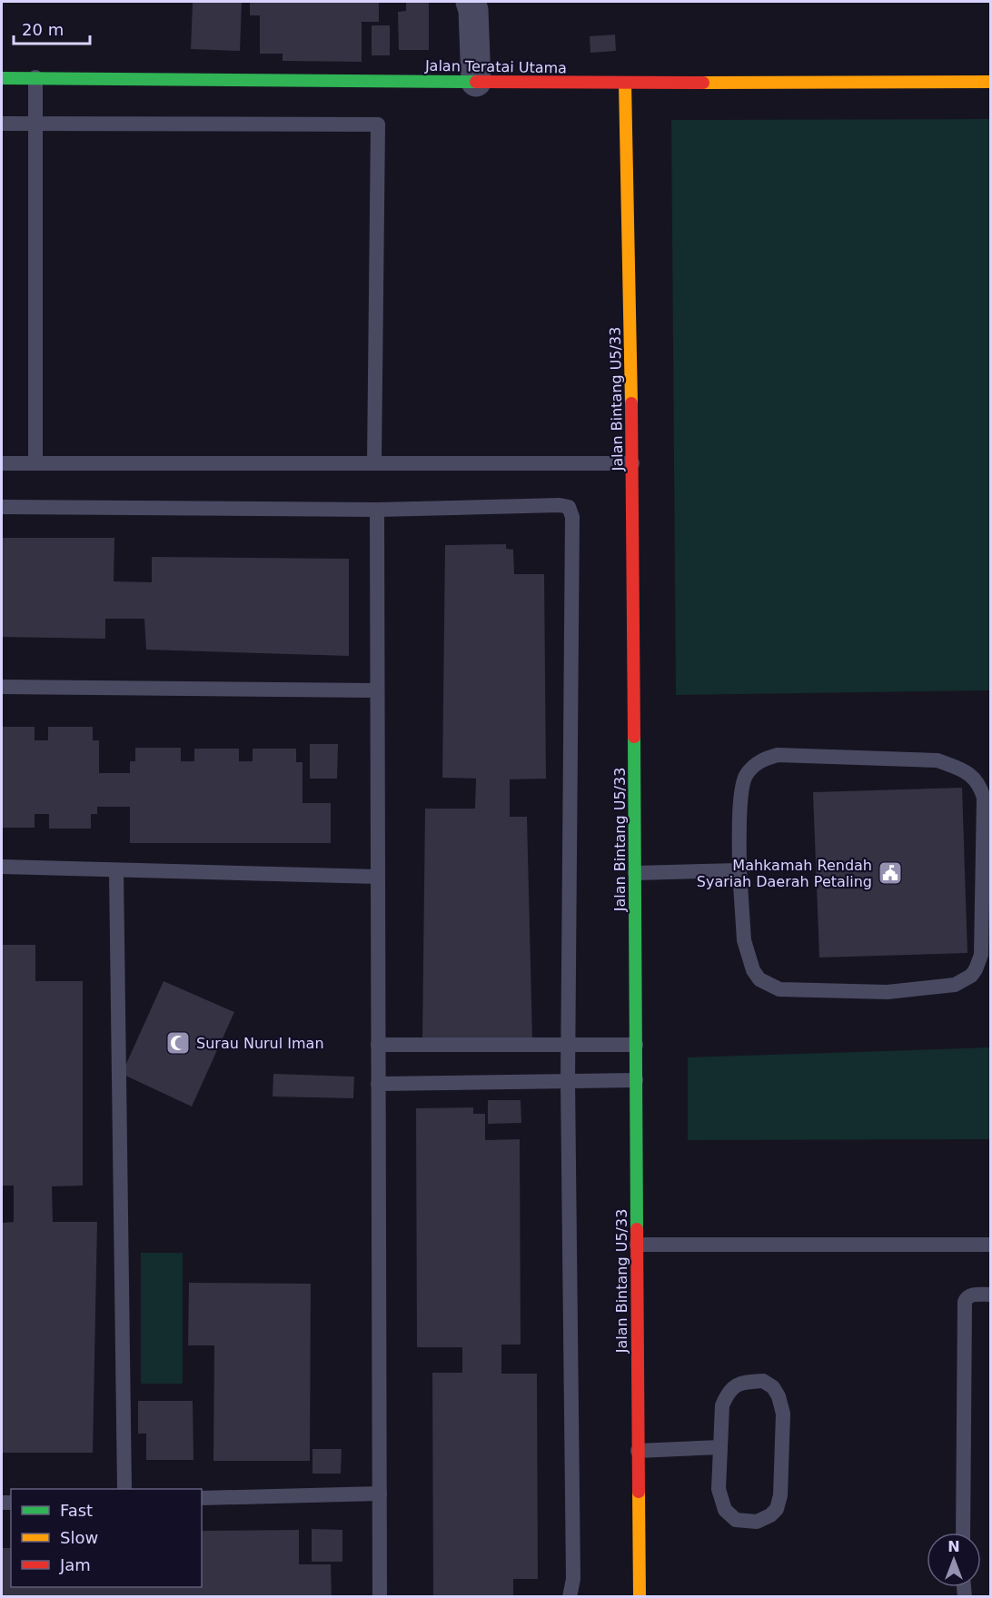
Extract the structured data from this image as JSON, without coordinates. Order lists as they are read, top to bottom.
{
  "streets": {
    "street": ["Jalan Teratai Utama", "Jalan Bintang U5/33"]
  },
  "crossings": [
    ["Jalan Teratai Utama", "Jalan Bintang U5/33"]
  ],
  "places": {
    "public building": ["Mahkamah Rendah Syariah Daerah Petaling"],
    "mosque": ["Surau Nurul Iman"]
  },
  "legend": ["Fast", "Slow", "Jam"],
  "scale_bar": "20 m",
  "north": "top"
}
